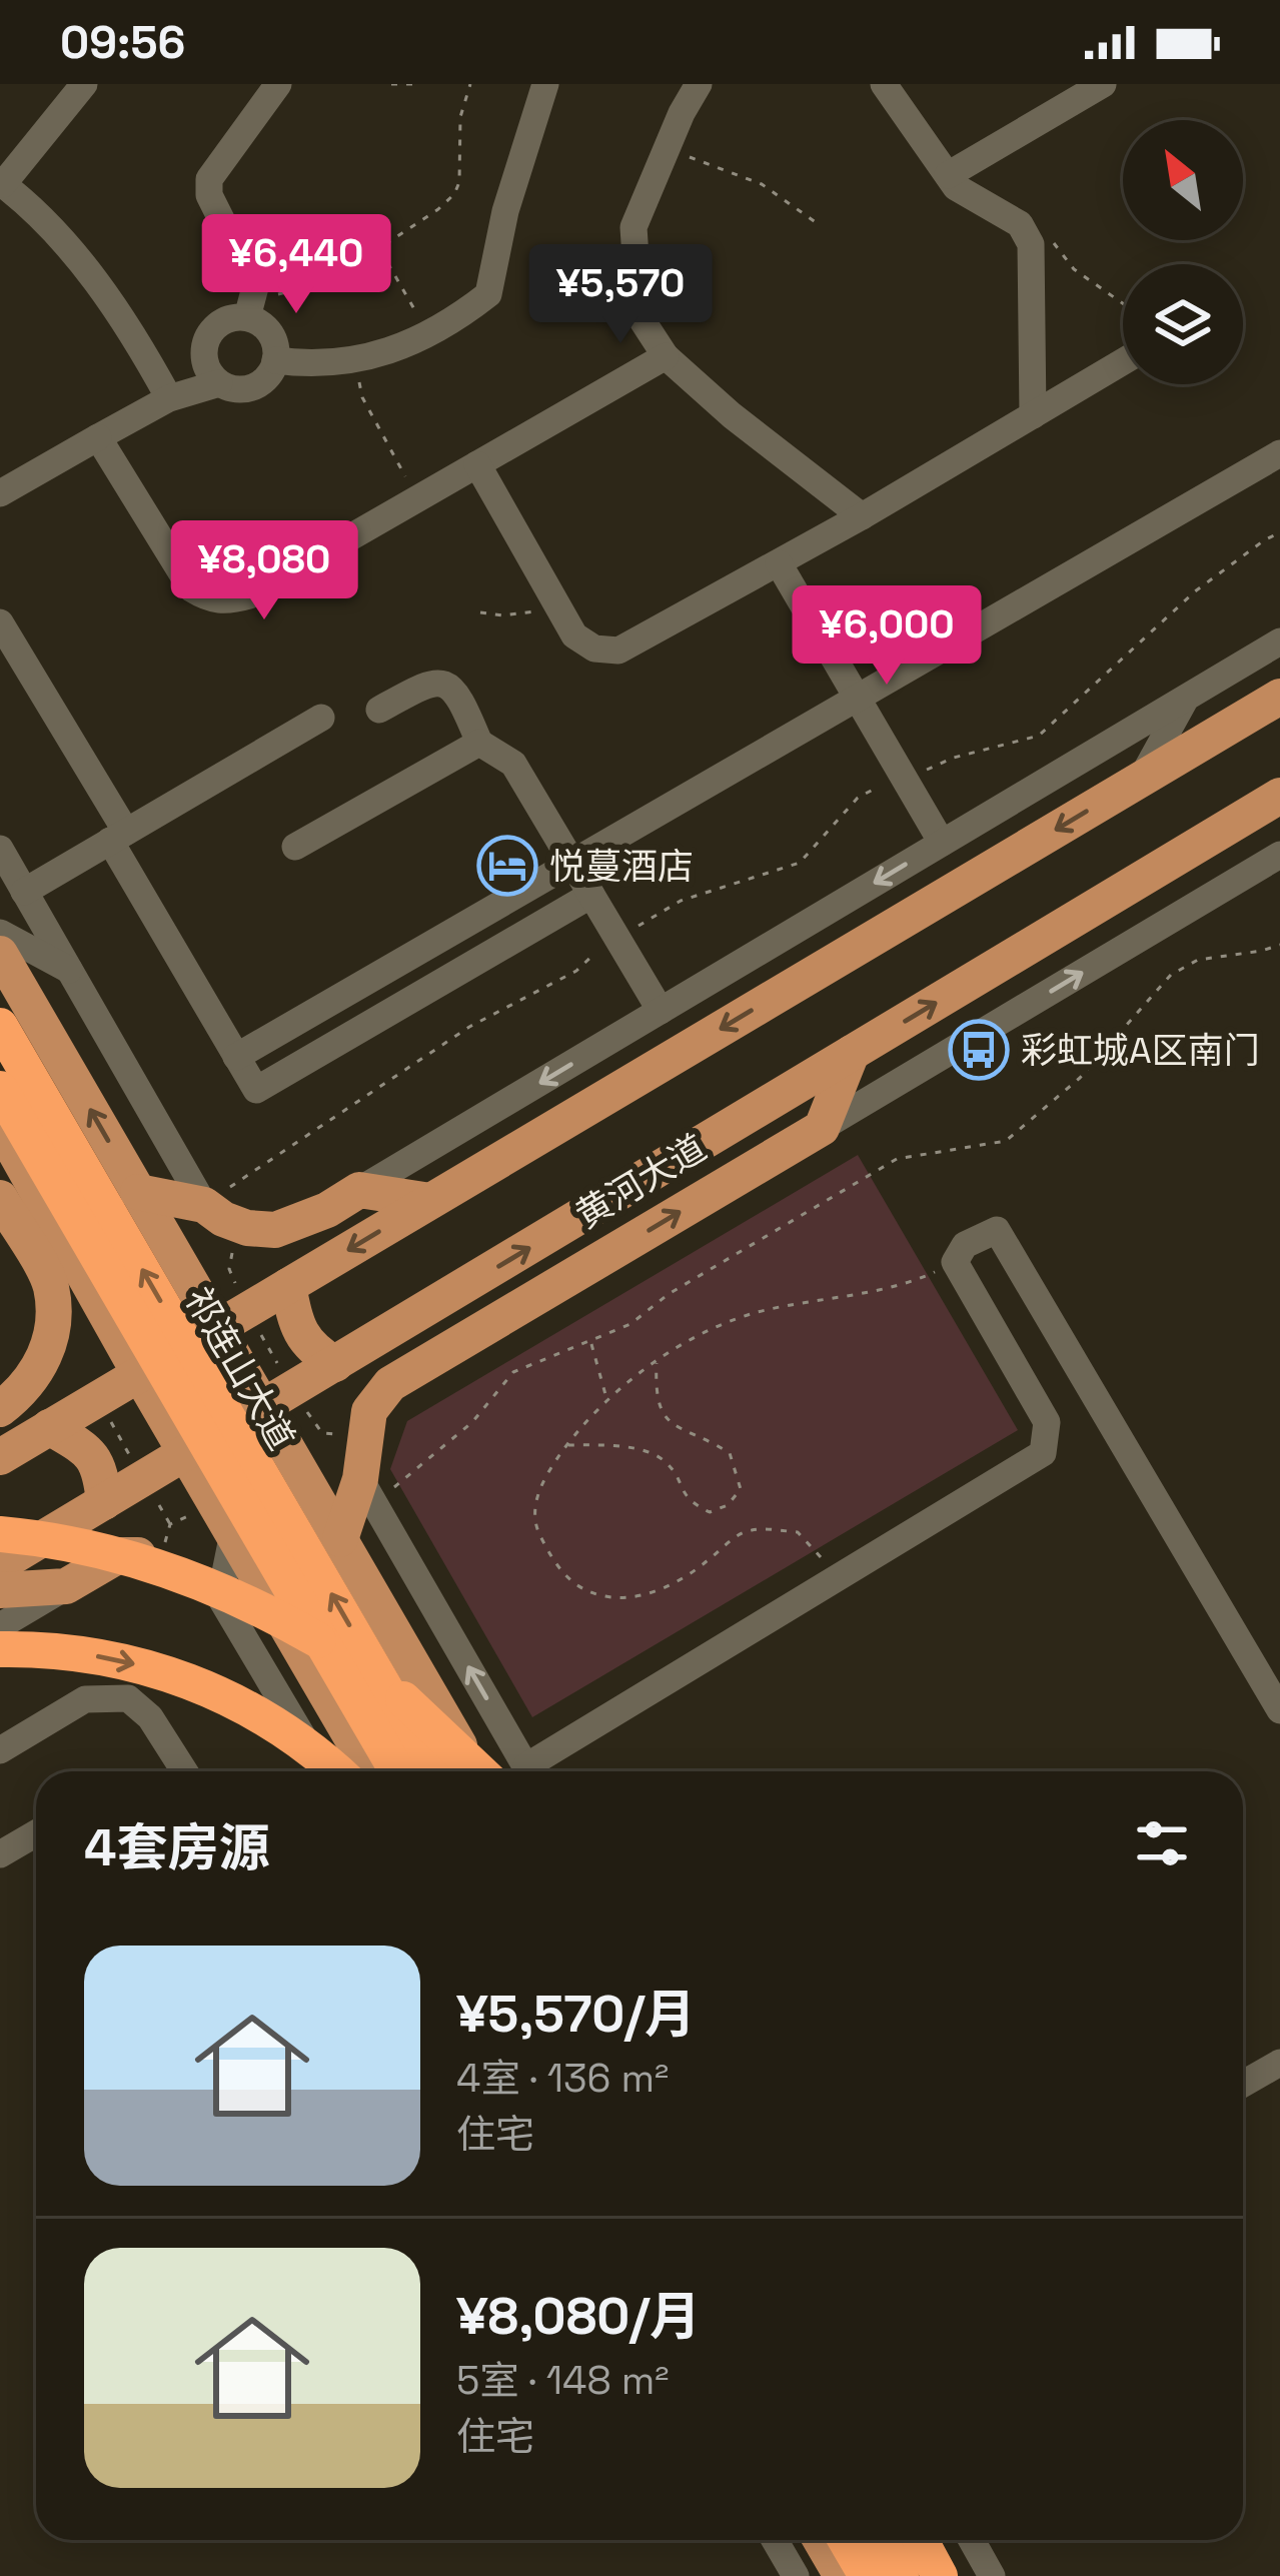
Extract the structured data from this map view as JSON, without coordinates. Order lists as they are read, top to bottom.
{
  "streets": {
    "main road": ["黄河大道", "祁连山大道"]
  },
  "crossings": [
    ["黄河大道", "祁连山大道"]
  ],
  "places": {
    "hotel": ["悦蔓酒店"],
    "bus stop": ["彩虹城A区南门"]
  },
  "north": "top left",
  "page": {
    "status": "09:56",
    "price": [
      "¥6,440",
      "¥5,570",
      "¥8,080",
      "¥6,000"
    ],
    "heading": "4套房源",
    "list": [
      {
        "name": "¥5,570/月",
        "note": "4室 · 136 m² · 住宅"
      },
      {
        "name": "¥8,080/月",
        "note": "5室 · 148 m² · 住宅"
      }
    ]
  }
}
